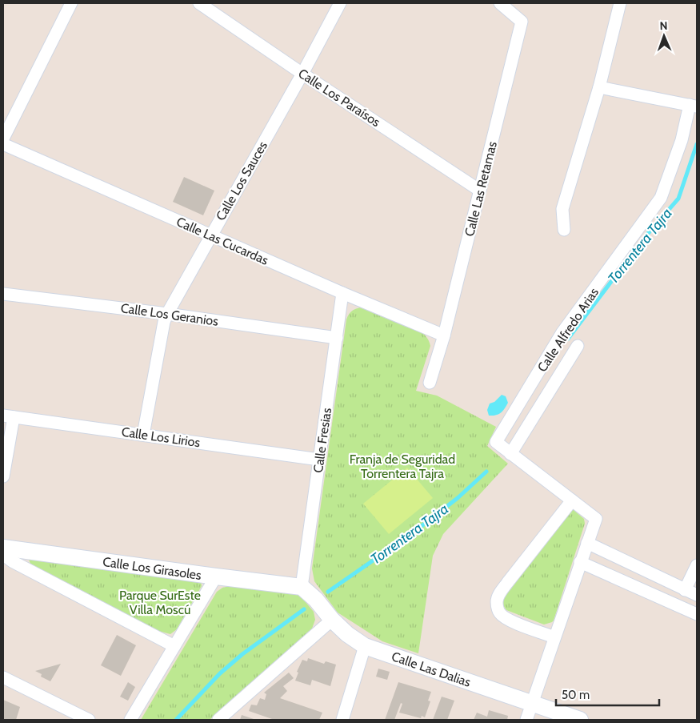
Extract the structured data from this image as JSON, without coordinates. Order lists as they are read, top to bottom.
{
  "streets": {
    "street": [
      "Calle Los Paraísos",
      "Calle Los Sauces",
      "Calle Las Retamas",
      "Calle Las Cucardas",
      "Calle Los Geranios",
      "Calle Alfredo Arias",
      "Calle Los Lirios",
      "Calle Fresias",
      "Calle Los Girasoles",
      "Calle Las Dalias"
    ]
  },
  "crossings": [
    ["Calle Los Paraísos", "Calle Los Sauces"],
    ["Calle Los Paraísos", "Calle Las Retamas"],
    ["Calle Los Sauces", "Calle Las Cucardas"],
    ["Calle Los Sauces", "Calle Los Geranios"],
    ["Calle Los Sauces", "Calle Los Lirios"],
    ["Calle Las Retamas", "Calle Las Cucardas"],
    ["Calle Las Cucardas", "Calle Fresias"],
    ["Calle Los Geranios", "Calle Fresias"],
    ["Calle Los Lirios", "Calle Fresias"],
    ["Calle Fresias", "Calle Los Girasoles"],
    ["Calle Fresias", "Calle Las Dalias"],
    ["Calle Los Girasoles", "Calle Las Dalias"]
  ],
  "water": ["Torrentera Tajra"],
  "parks": ["Franja de Seguridad Torrentera Tajra", "Parque SurEste Villa Moscú"],
  "scale_bar": "50 m",
  "north": "top"
}
